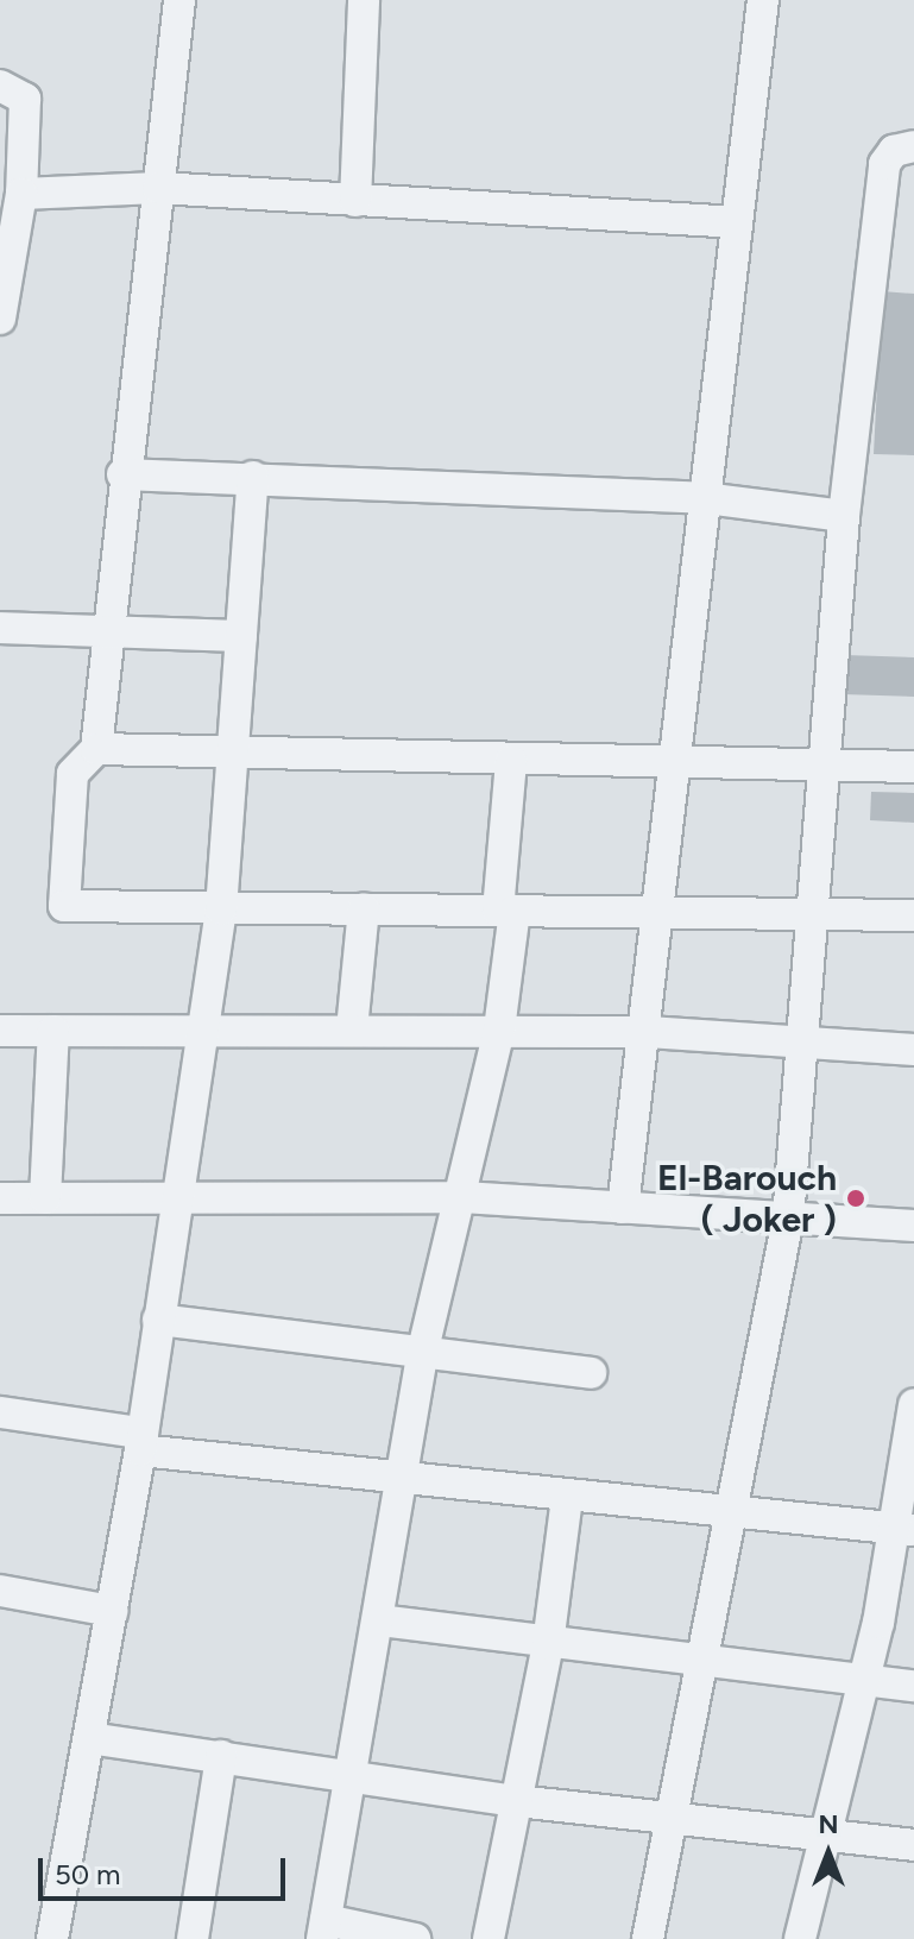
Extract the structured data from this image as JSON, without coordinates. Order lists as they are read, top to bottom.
{
  "places": ["El-Barouch ( Joker )"],
  "scale_bar": "50 m",
  "north": "top"
}
